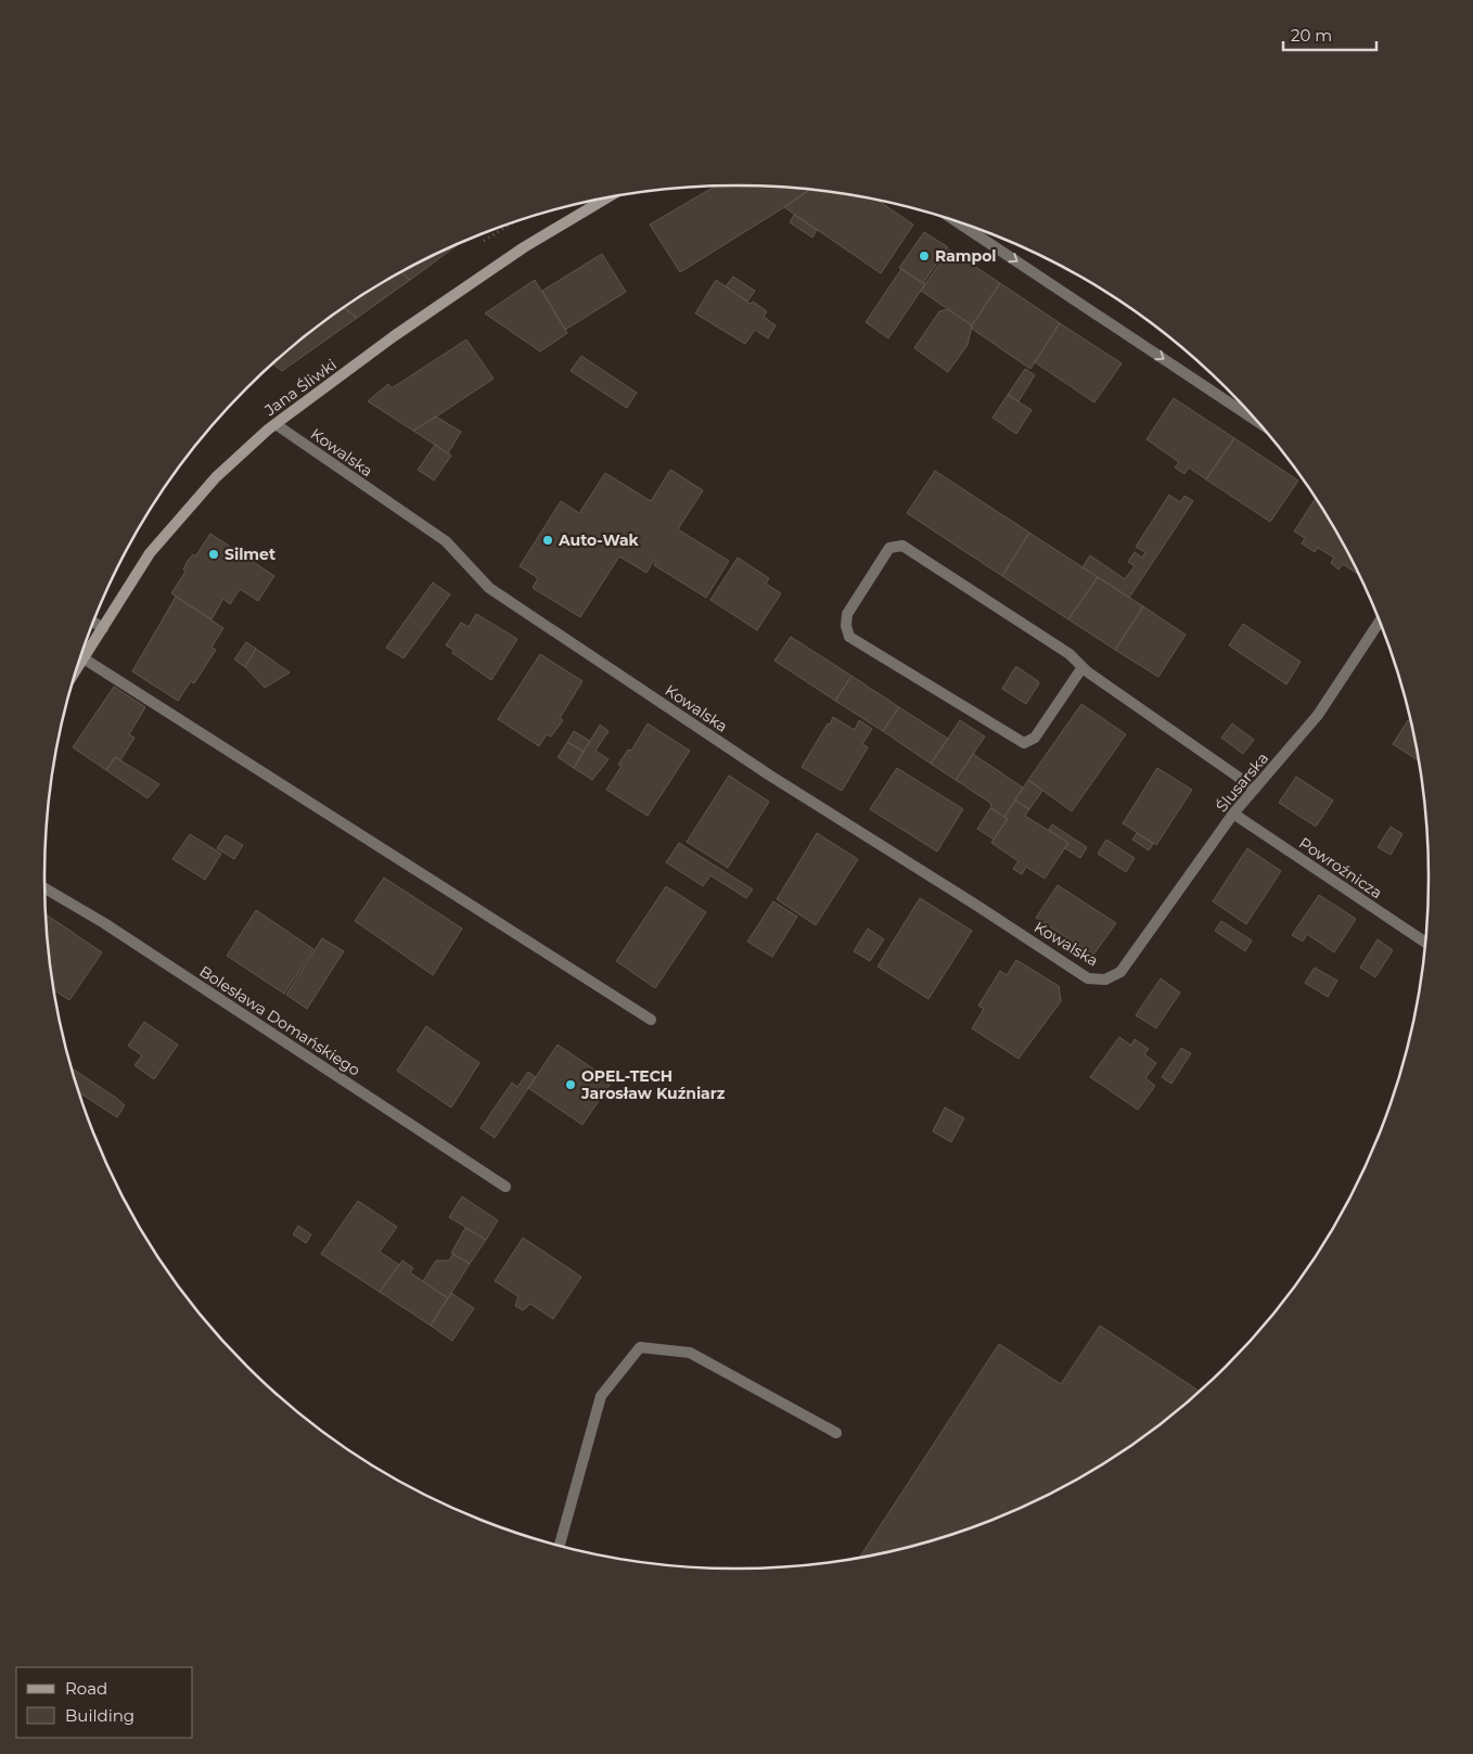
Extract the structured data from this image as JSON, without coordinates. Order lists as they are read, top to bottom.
{
  "streets": {
    "street": [
      "Jana Śliwki",
      "Kowalska",
      "Ślusarska",
      "Powroźnicza",
      "Bolesława Domańskiego"
    ]
  },
  "crossings": [
    ["Jana Śliwki", "Kowalska"],
    ["Kowalska", "Ślusarska"],
    ["Ślusarska", "Powroźnicza"]
  ],
  "places": [
    "Rampol",
    "Auto-Wak",
    "Silmet",
    "OPEL-TECH Jarosław Kuźniarz"
  ],
  "legend": ["Road", "Building"],
  "scale_bar": "20 m"
}
